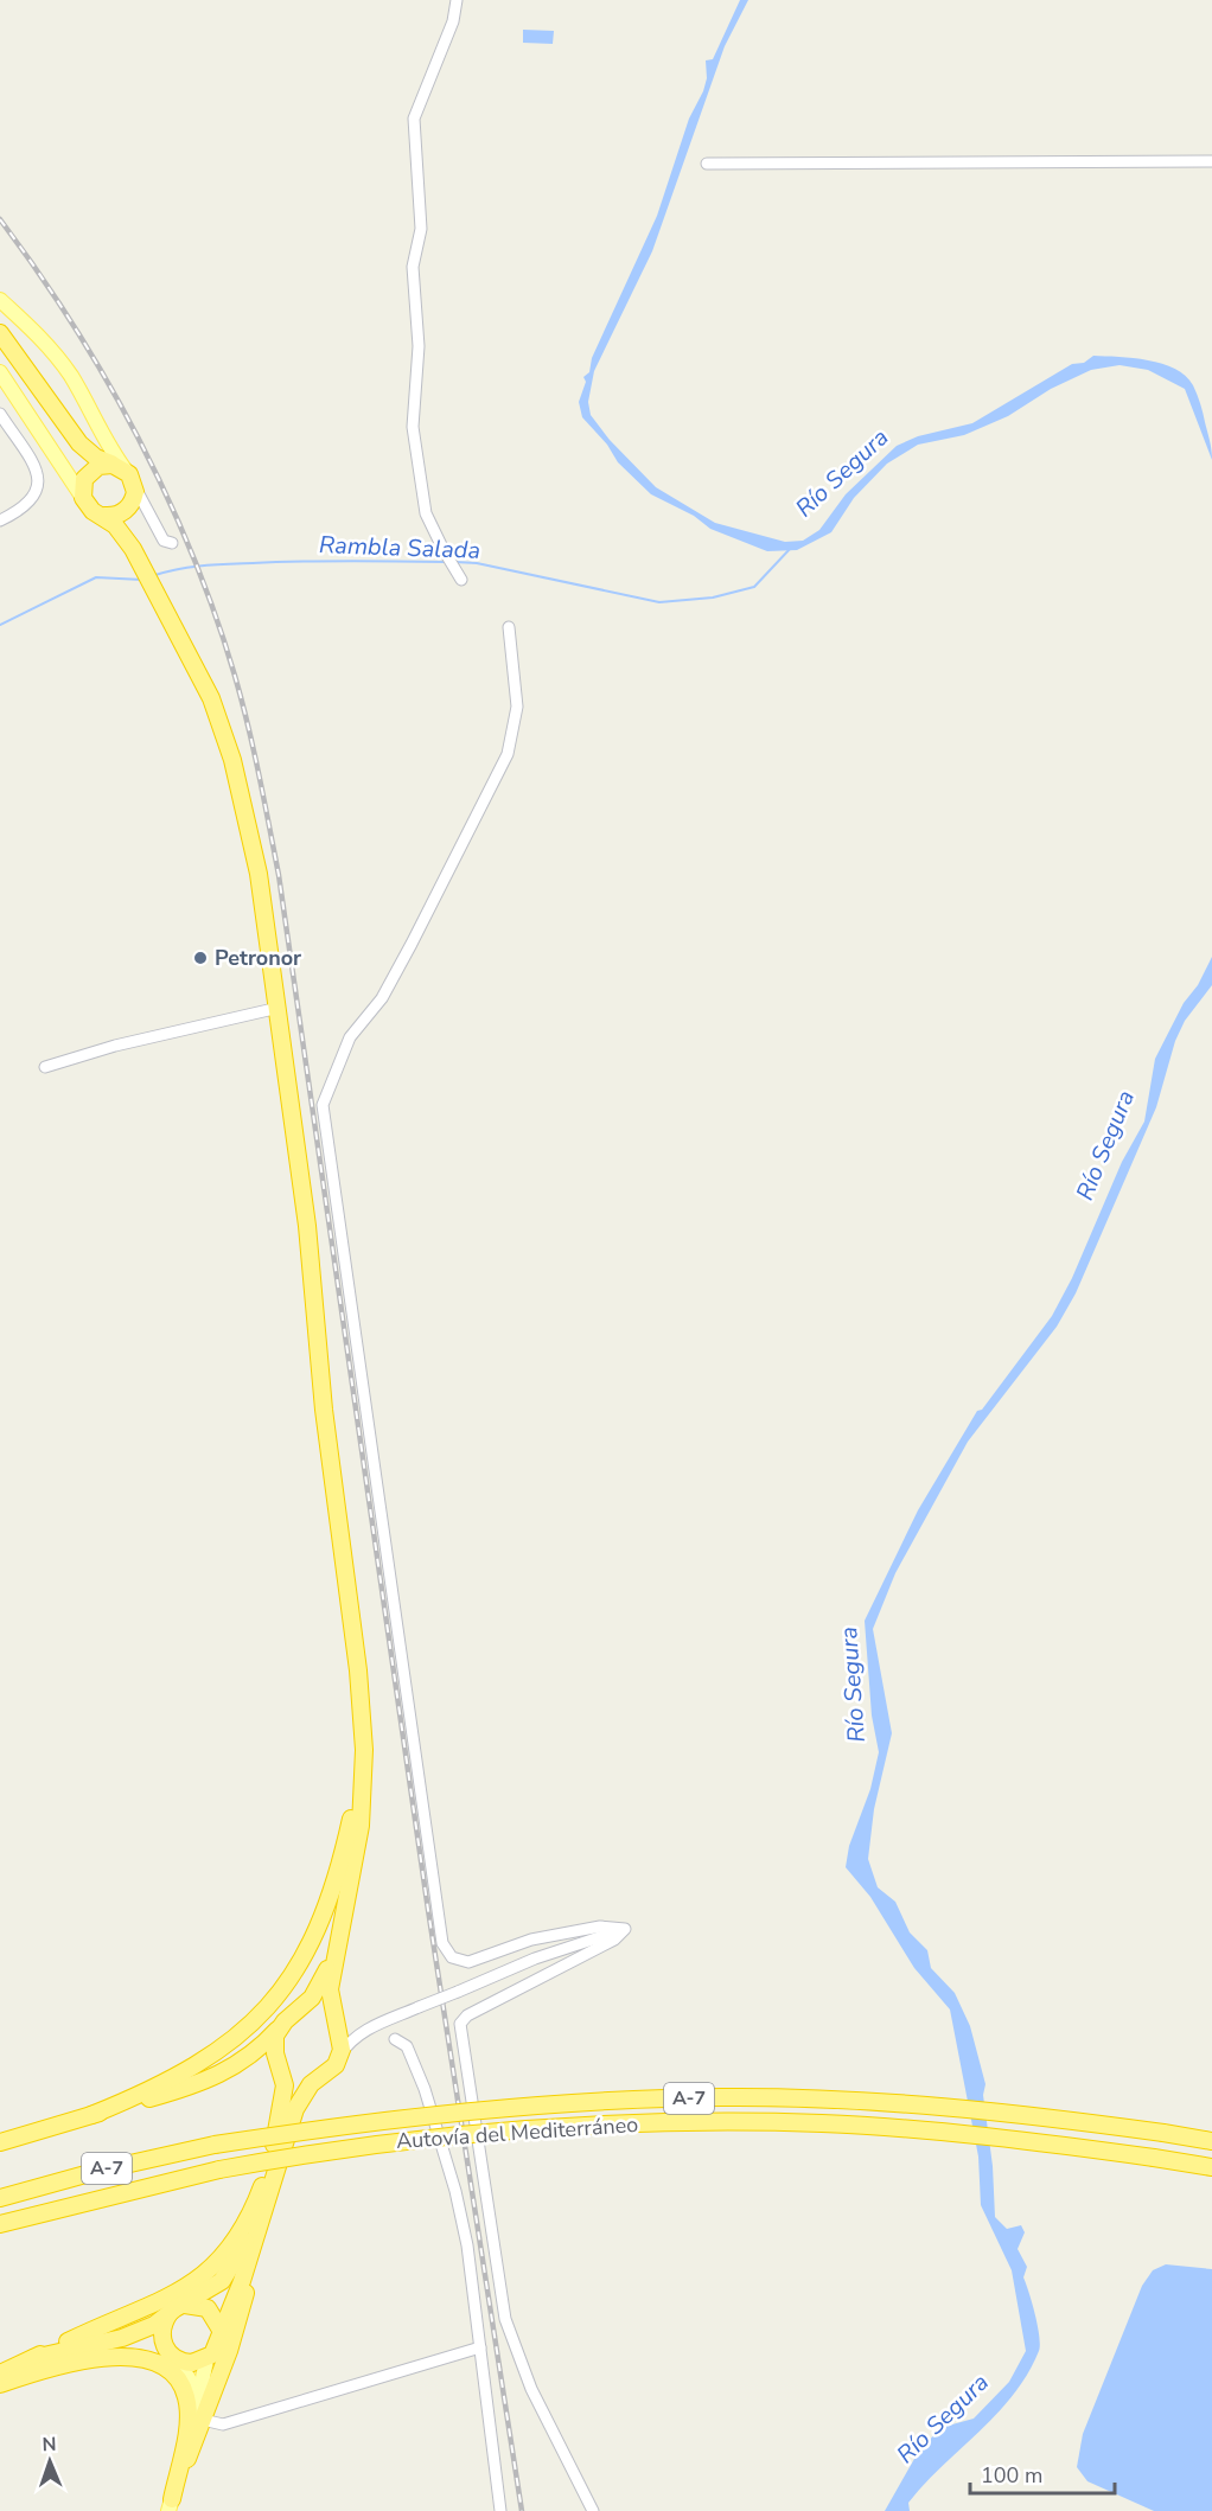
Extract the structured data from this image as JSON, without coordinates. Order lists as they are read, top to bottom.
{
  "streets": {
    "highway": ["A-7", "Autovía del Mediterráneo"]
  },
  "water": ["Río Segura", "Rambla Salada"],
  "places": ["Petronor"],
  "scale_bar": "100 m",
  "north": "top"
}
